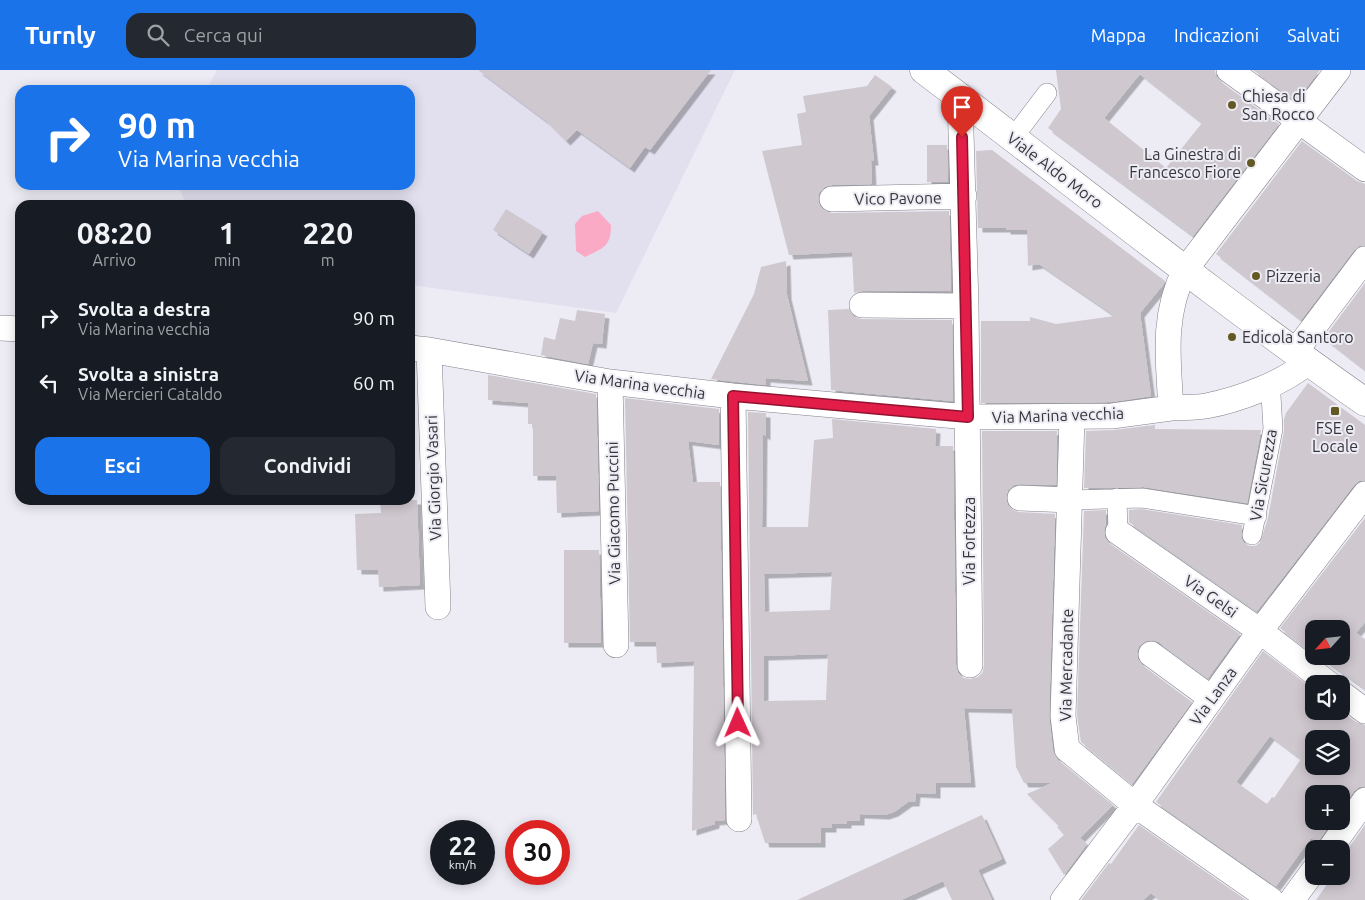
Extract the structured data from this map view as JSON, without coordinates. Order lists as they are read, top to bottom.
{
  "streets": {
    "street": [
      "Viale Aldo Moro",
      "Vico Pavone",
      "Via Marina vecchia",
      "Via Sicurezza",
      "Via Giorgio Vasari",
      "Via Giacomo Puccini",
      "Via Fortezza",
      "Via Gelsi",
      "Via Mercadante",
      "Via Lanza"
    ]
  },
  "crossings": [
    ["Viale Aldo Moro", "Via Marina vecchia"],
    ["Viale Aldo Moro", "Via Fortezza"],
    ["Vico Pavone", "Via Fortezza"],
    ["Via Marina vecchia", "Via Sicurezza"],
    ["Via Marina vecchia", "Via Giorgio Vasari"],
    ["Via Marina vecchia", "Via Giacomo Puccini"],
    ["Via Marina vecchia", "Via Fortezza"],
    ["Via Marina vecchia", "Via Mercadante"],
    ["Via Gelsi", "Via Lanza"],
    ["Via Mercadante", "Via Lanza"]
  ],
  "places": {
    "other": [
      "Chiesa di San Rocco",
      "La Ginestra di Francesco Fiore",
      "Pizzeria",
      "Edicola Santoro"
    ],
    "transit": ["FSE e Locale"]
  },
  "north": "bottom left",
  "page": {
    "header": "Turnly",
    "search": "Cerca qui",
    "nav": ["Mappa", "Indicazioni", "Salvati"],
    "turn": ["90 m", "Via Marina vecchia"],
    "eta": [
      "08:20",
      "Arrivo",
      "1",
      "min",
      "220",
      "m"
    ],
    "list": [
      {
        "name": "Svolta a destra",
        "note": "Via Marina vecchia",
        "value": "90 m"
      },
      {
        "name": "Svolta a sinistra",
        "note": "Via Mercieri Cataldo",
        "value": "60 m"
      }
    ],
    "buttons": ["Esci", "Condividi"],
    "map_buttons": ["+", "−"],
    "speed": "22 km/h",
    "limit": "30"
  }
}
